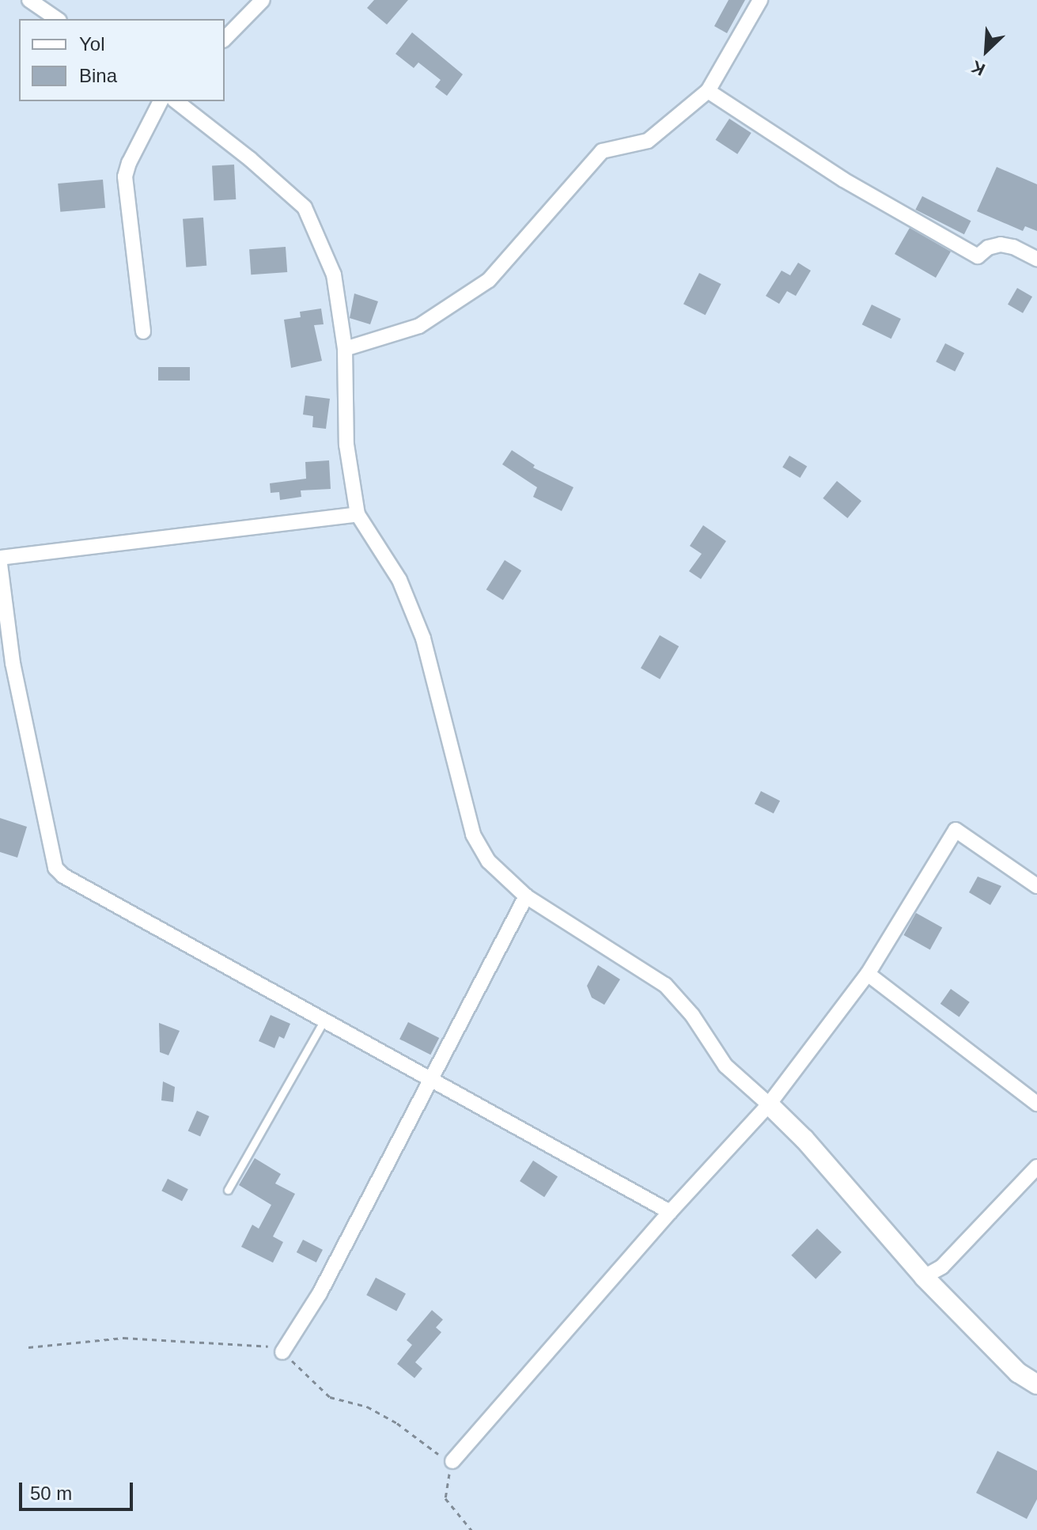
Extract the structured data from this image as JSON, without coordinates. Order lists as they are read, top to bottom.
{
  "legend": ["Yol", "Bina"],
  "scale_bar": "50 m",
  "north": "bottom left"
}
